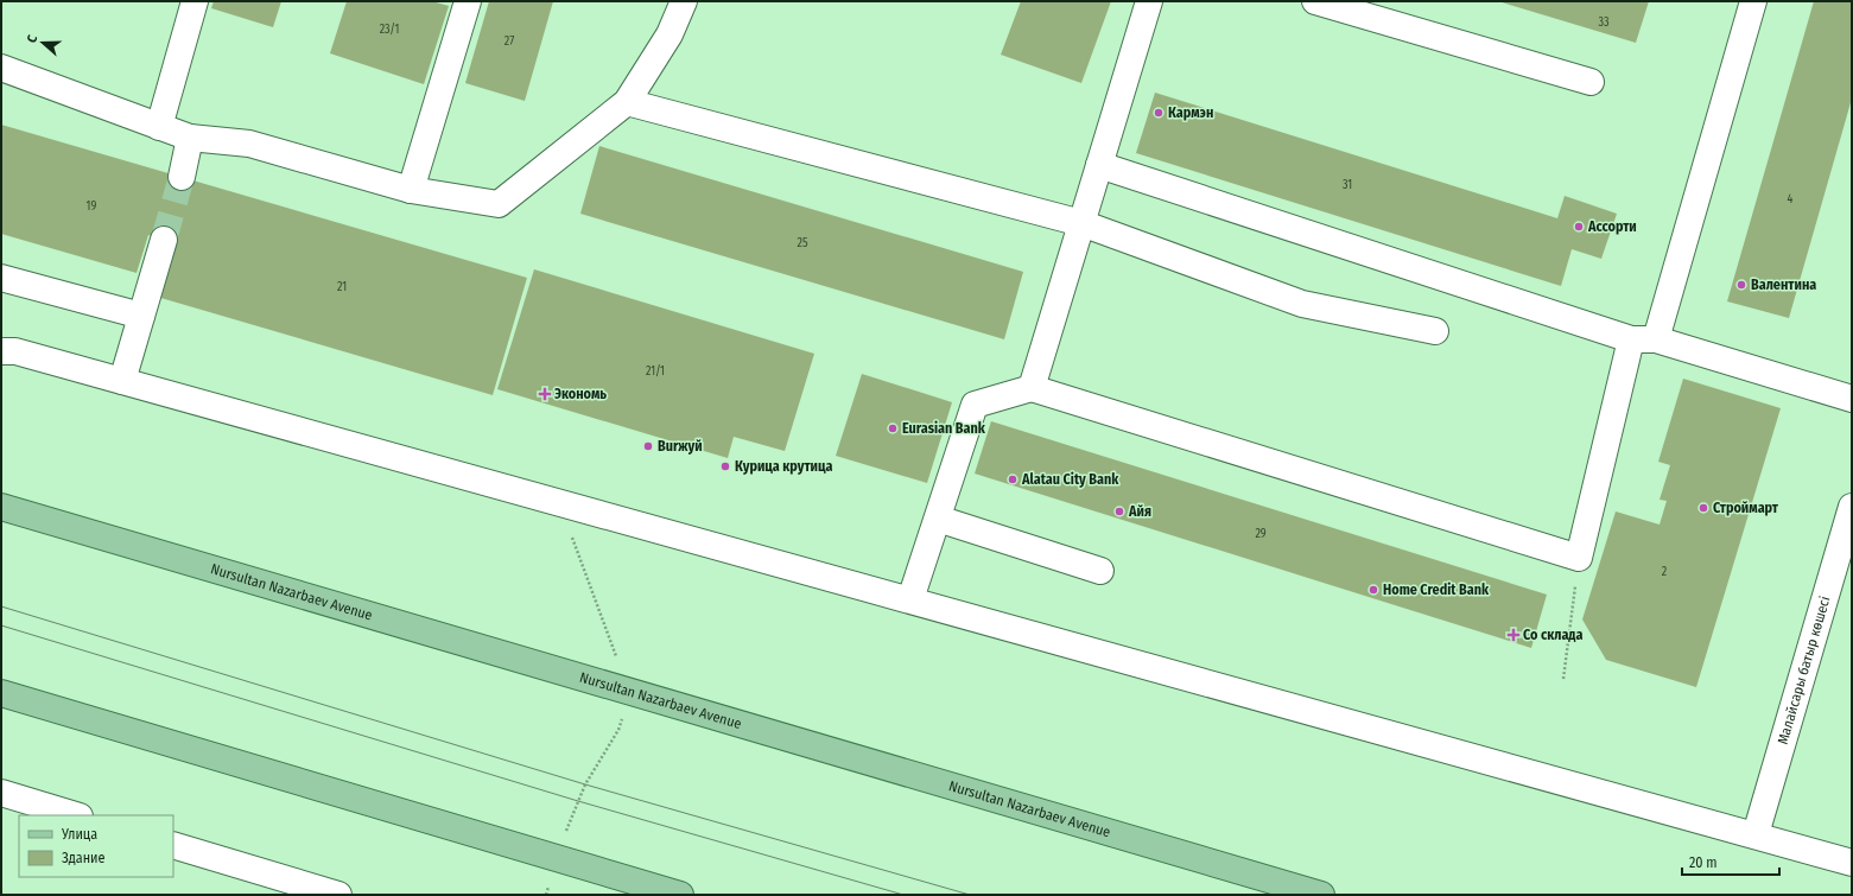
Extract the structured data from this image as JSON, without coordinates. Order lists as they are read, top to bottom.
{
  "streets": {
    "main road": ["Nursultan Nazarbaev Avenue"],
    "street": ["Малайсары батыр көшесі"]
  },
  "places": {
    "other": [
      "Кармэн",
      "Ассорти",
      "Валентина",
      "Eurasian Bank",
      "Burжуй",
      "Курица крутица",
      "Alatau City Bank",
      "Строймарт",
      "Айя",
      "Home Credit Bank"
    ],
    "health": ["Экономь", "Со склада"]
  },
  "house_numbers": [
    "33",
    "23/1",
    "27",
    "31",
    "4",
    "19",
    "25",
    "21",
    "21/1",
    "29",
    "2"
  ],
  "legend": ["Улица", "Здание"],
  "scale_bar": "20 m",
  "north": "left"
}
